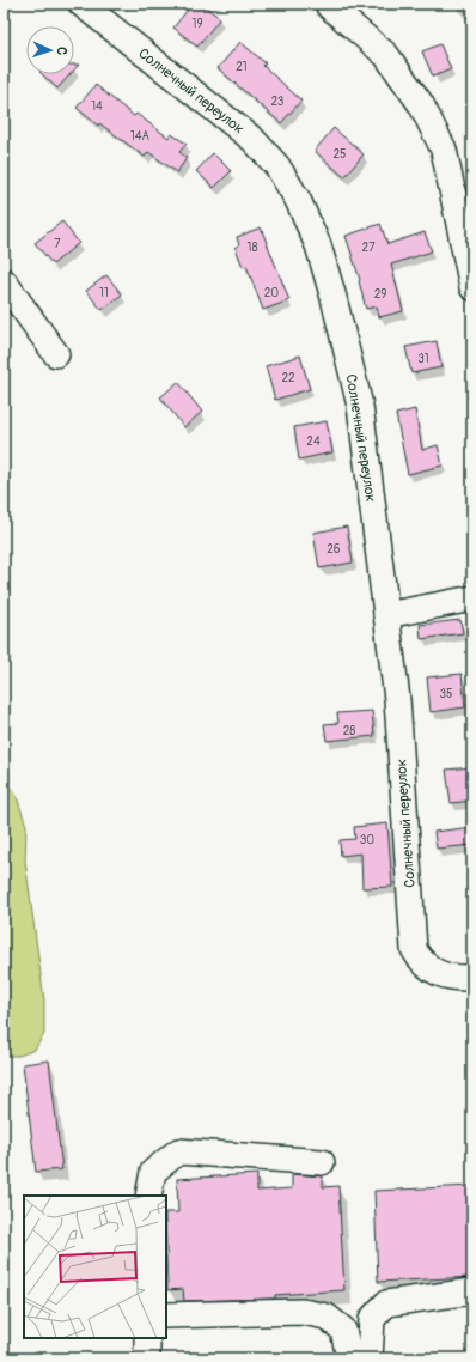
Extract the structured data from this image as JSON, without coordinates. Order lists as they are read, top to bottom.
{
  "streets": {
    "street": ["Солнечный переулок"]
  },
  "house_numbers": [
    "19",
    "21",
    "23",
    "14",
    "14А",
    "25",
    "7",
    "18",
    "27",
    "11",
    "20",
    "29",
    "31",
    "22",
    "24",
    "26",
    "35",
    "28",
    "30"
  ],
  "north": "right"
}
